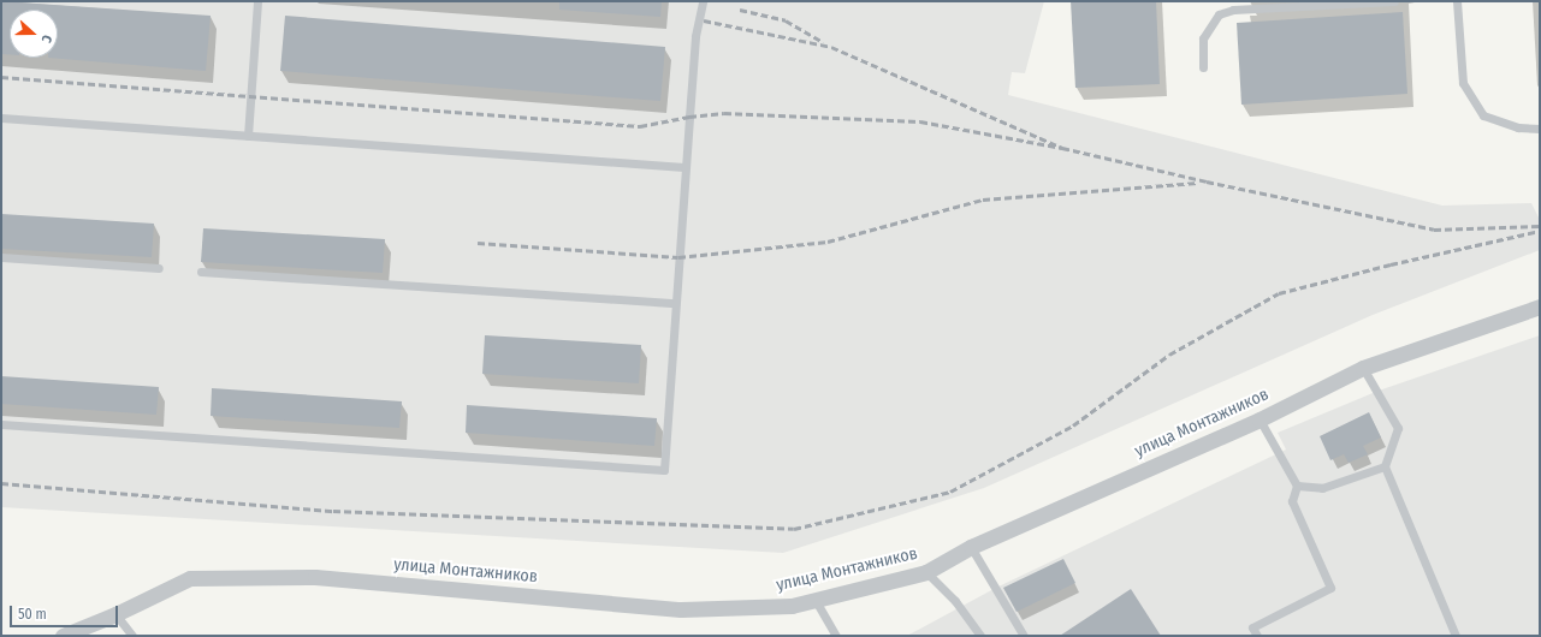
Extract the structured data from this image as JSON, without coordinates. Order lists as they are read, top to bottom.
{
  "streets": {
    "street": ["улица Монтажников"]
  },
  "scale_bar": "50 m",
  "north": "right"
}
